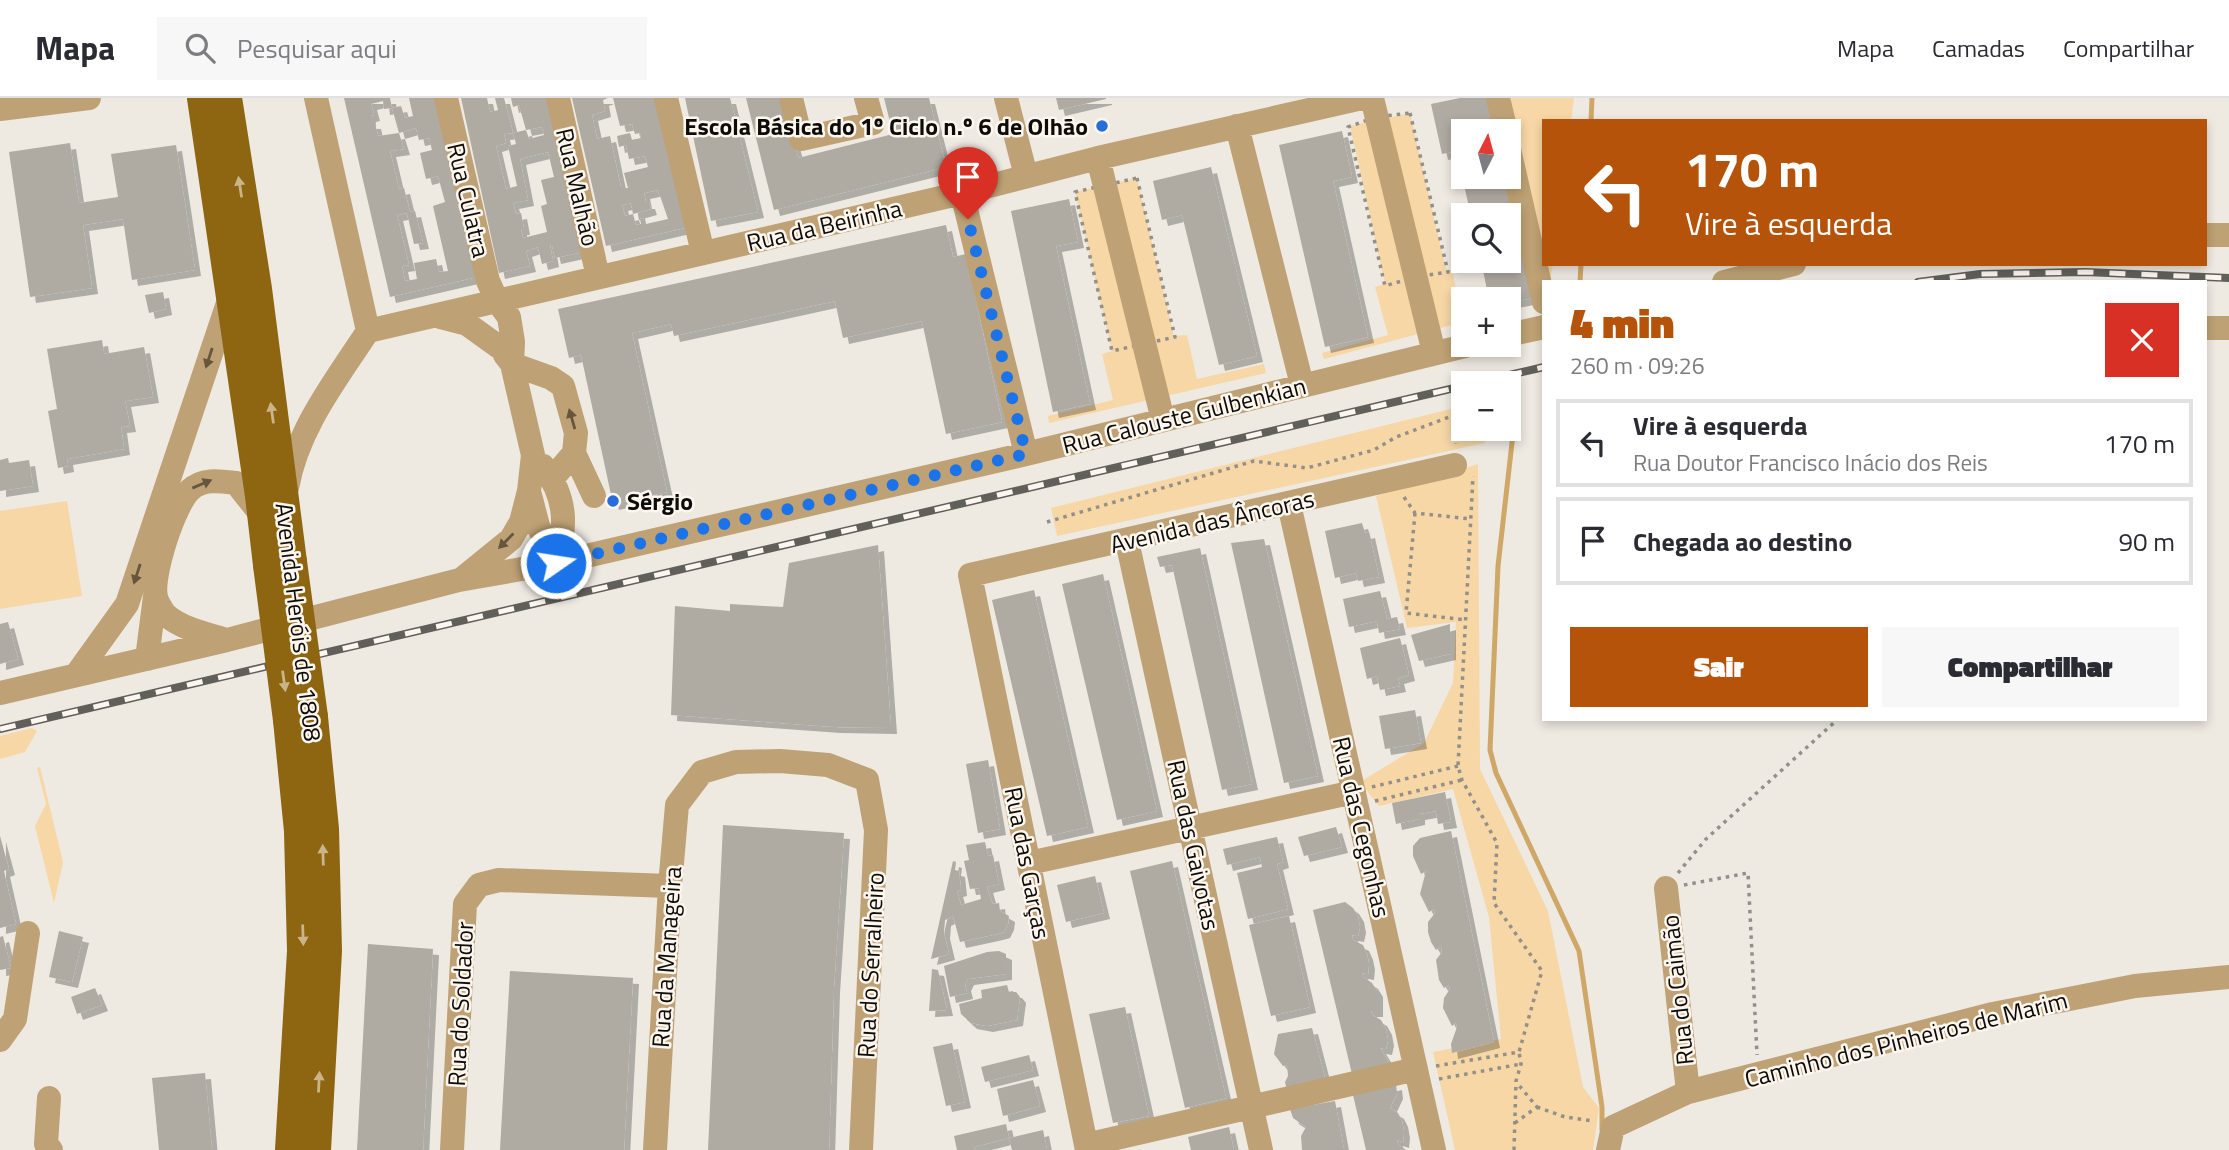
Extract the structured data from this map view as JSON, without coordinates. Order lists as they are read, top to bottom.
{
  "streets": {
    "main road": ["Avenida Heróis de 1808"],
    "street": [
      "Rua Malhão",
      "Rua Culatra",
      "Rua da Beirinha",
      "Rua Calouste Gulbenkian",
      "Avenida das Âncoras",
      "Rua das Cegonhas",
      "Rua das Gaivotas",
      "Rua das Garças",
      "Rua da Manageira",
      "Rua do Serralheiro",
      "Rua do Caimão",
      "Rua do Soldador",
      "Caminho dos Pinheiros de Marim"
    ]
  },
  "crossings": [
    ["Rua Malhão", "Rua da Beirinha"],
    ["Rua Culatra", "Rua da Beirinha"],
    ["Avenida das Âncoras", "Rua das Cegonhas"],
    ["Avenida das Âncoras", "Rua das Gaivotas"],
    ["Avenida das Âncoras", "Rua das Garças"],
    ["Rua da Manageira", "Rua do Serralheiro"],
    ["Rua da Manageira", "Rua do Soldador"],
    ["Rua do Caimão", "Caminho dos Pinheiros de Marim"]
  ],
  "places": ["Escola Básica do 1º Ciclo n.º 6 de Olhão", "Sérgio"],
  "north": "top",
  "page": {
    "header": "Mapa",
    "search": "Pesquisar aqui",
    "nav": ["Mapa", "Camadas", "Compartilhar"],
    "map_buttons": ["+", "−"],
    "turn": ["170 m", "Vire à esquerda"],
    "heading": ["4 min", "260 m · 09:26"],
    "list": [
      {
        "name": "Vire à esquerda",
        "note": "Rua Doutor Francisco Inácio dos Reis",
        "value": "170 m"
      },
      {
        "name": "Chegada ao destino",
        "value": "90 m"
      }
    ],
    "buttons": ["Sair", "Compartilhar"]
  }
}
